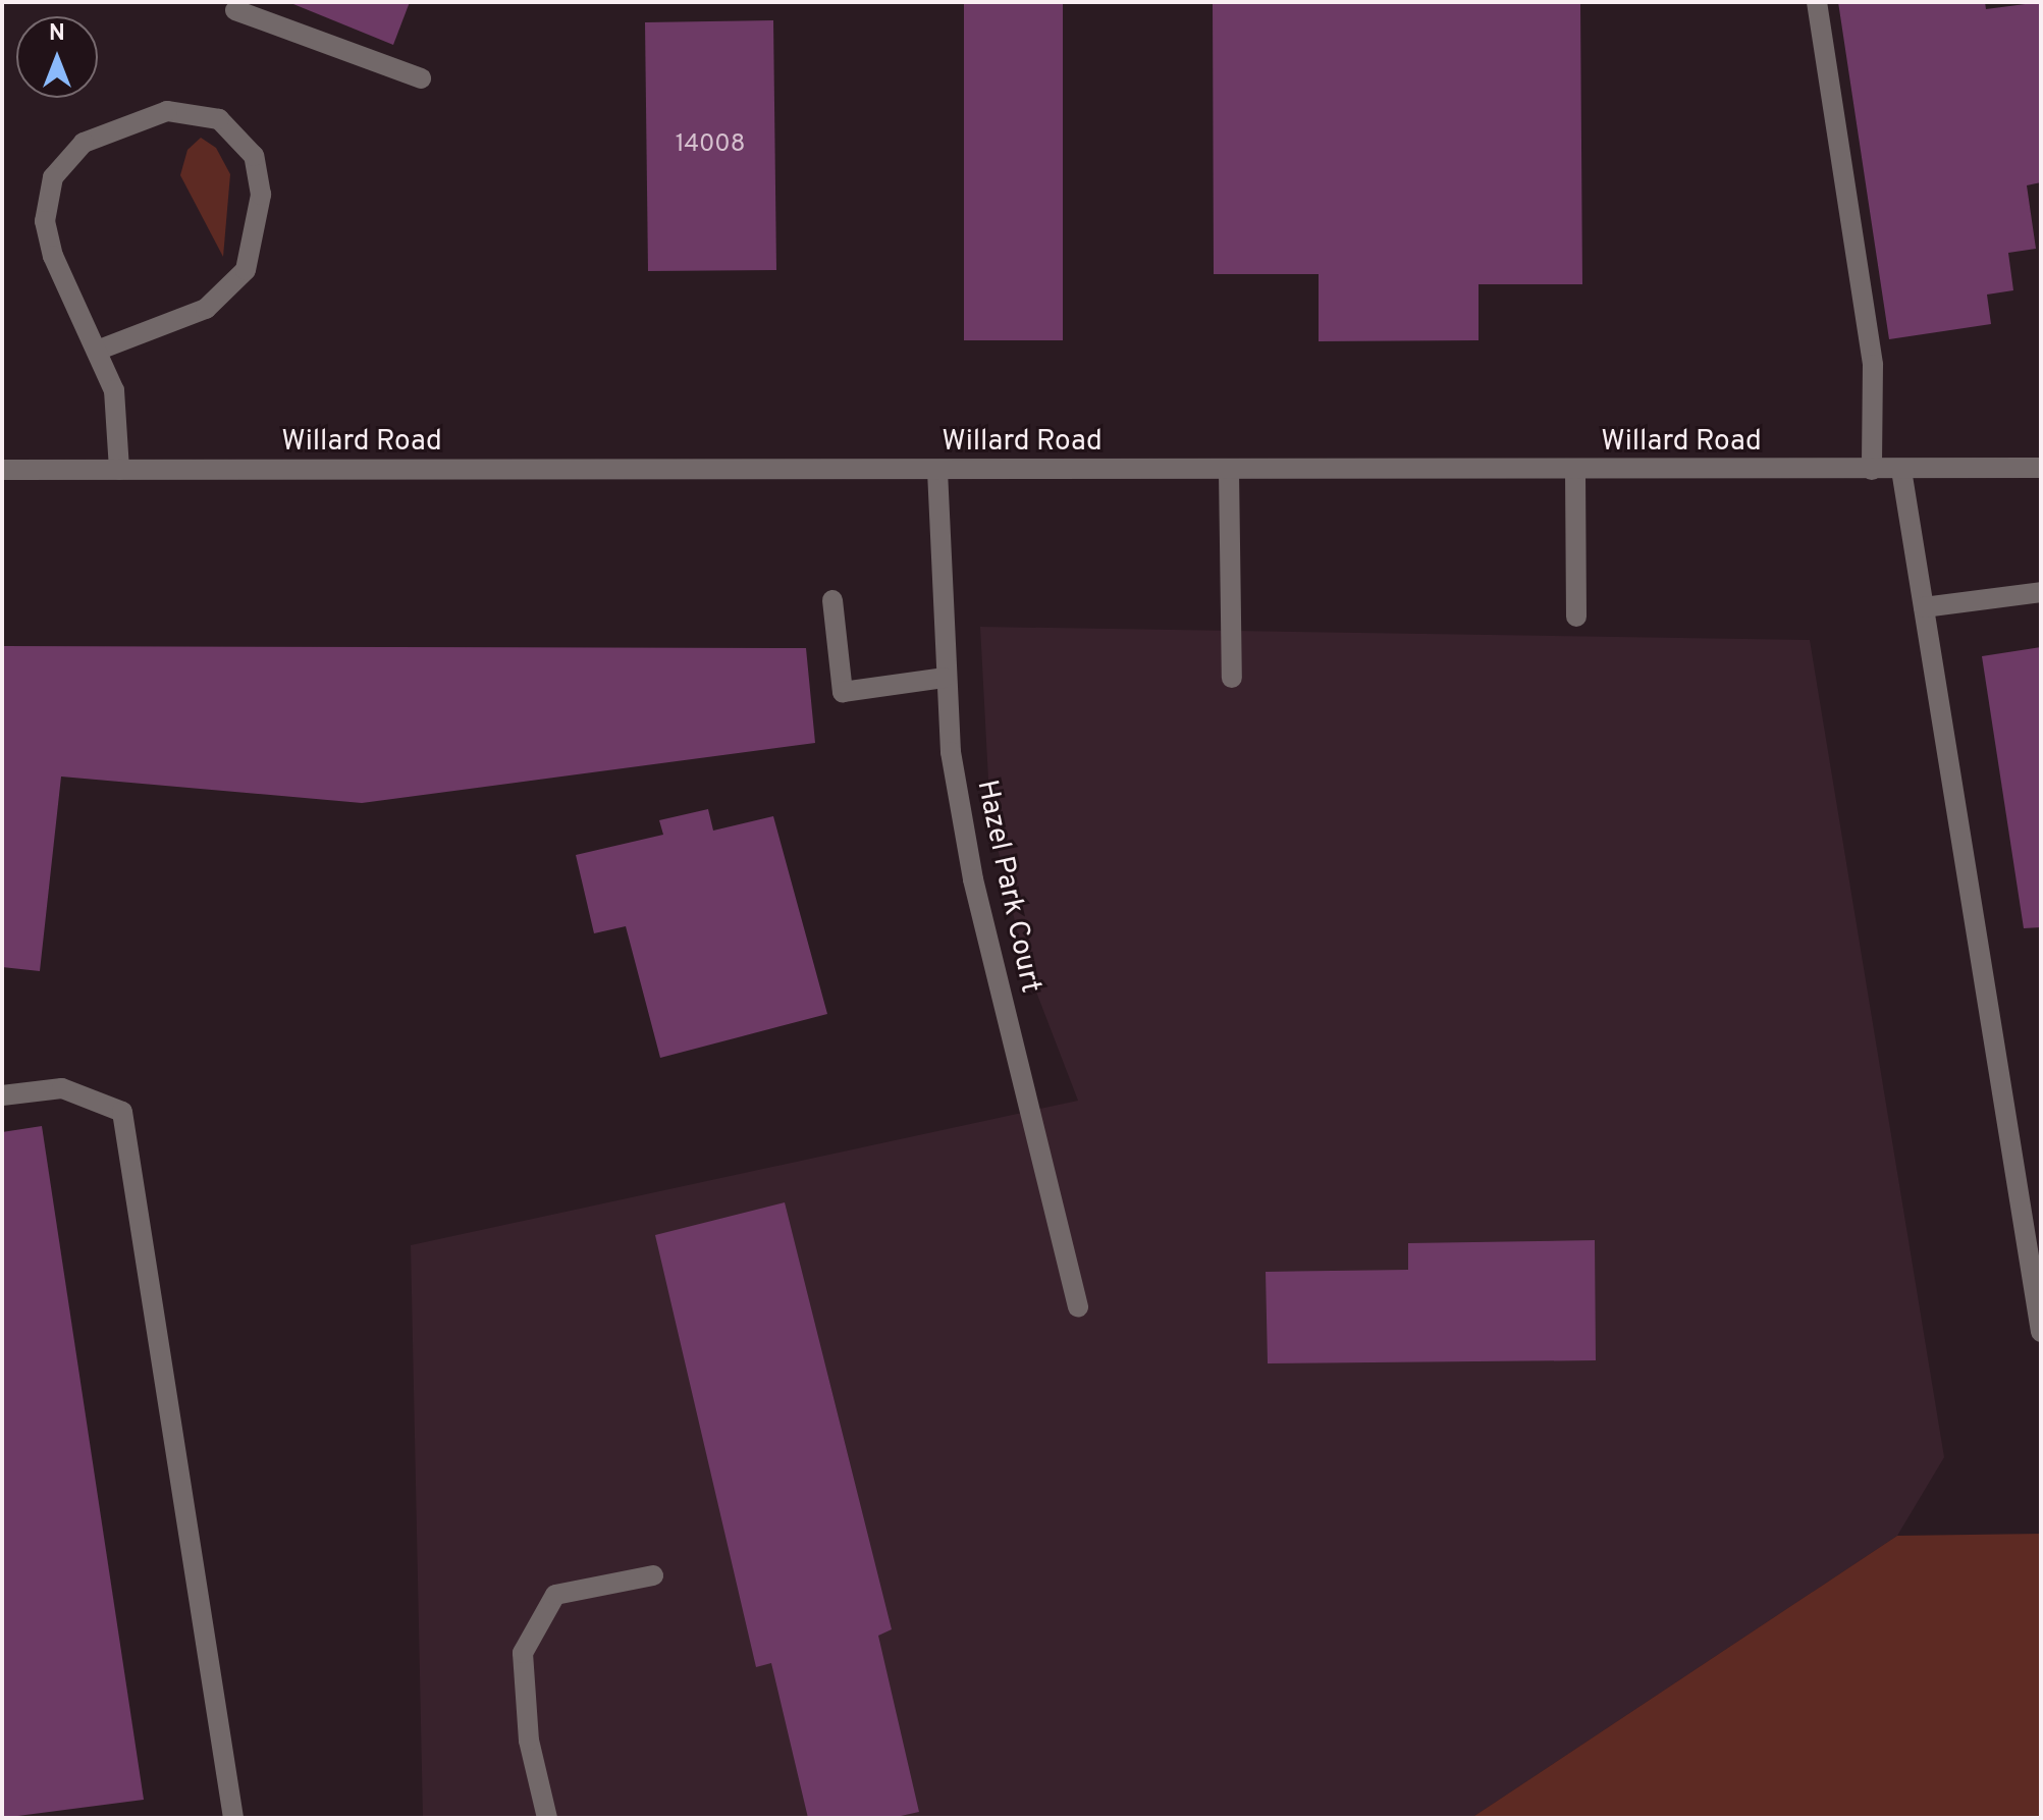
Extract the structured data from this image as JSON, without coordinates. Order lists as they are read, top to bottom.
{
  "streets": {
    "street": ["Willard Road", "Hazel Park Court"]
  },
  "crossings": [
    ["Willard Road", "Hazel Park Court"]
  ],
  "house_numbers": ["14008"],
  "north": "top"
}
